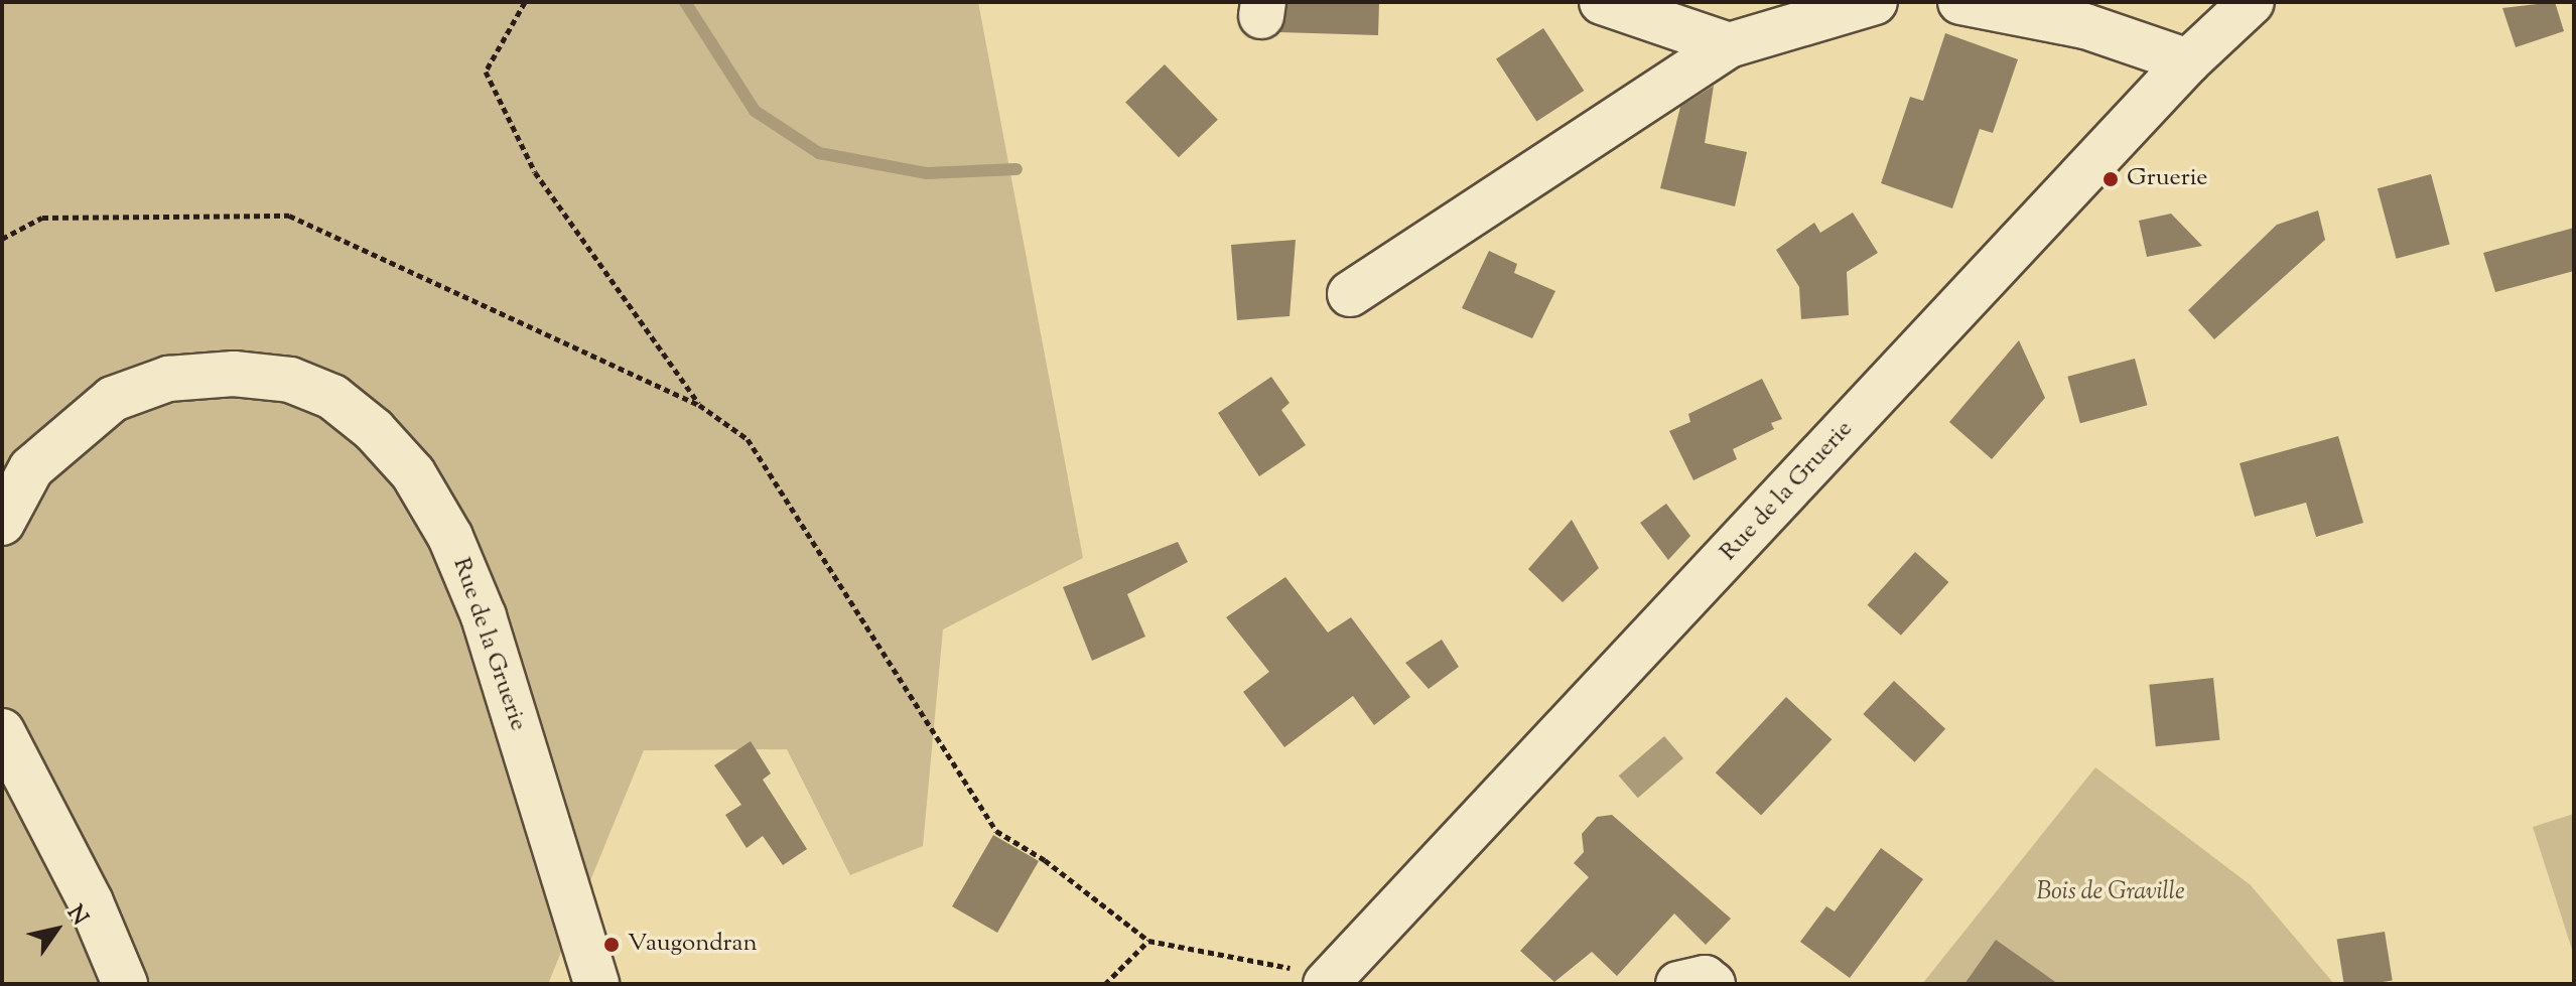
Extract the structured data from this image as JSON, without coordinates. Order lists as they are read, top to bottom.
{
  "streets": {
    "street": ["Rue de la Gruerie"]
  },
  "parks": ["Bois de Graville"],
  "places": ["Gruerie", "Vaugondran"],
  "north": "top right"
}
